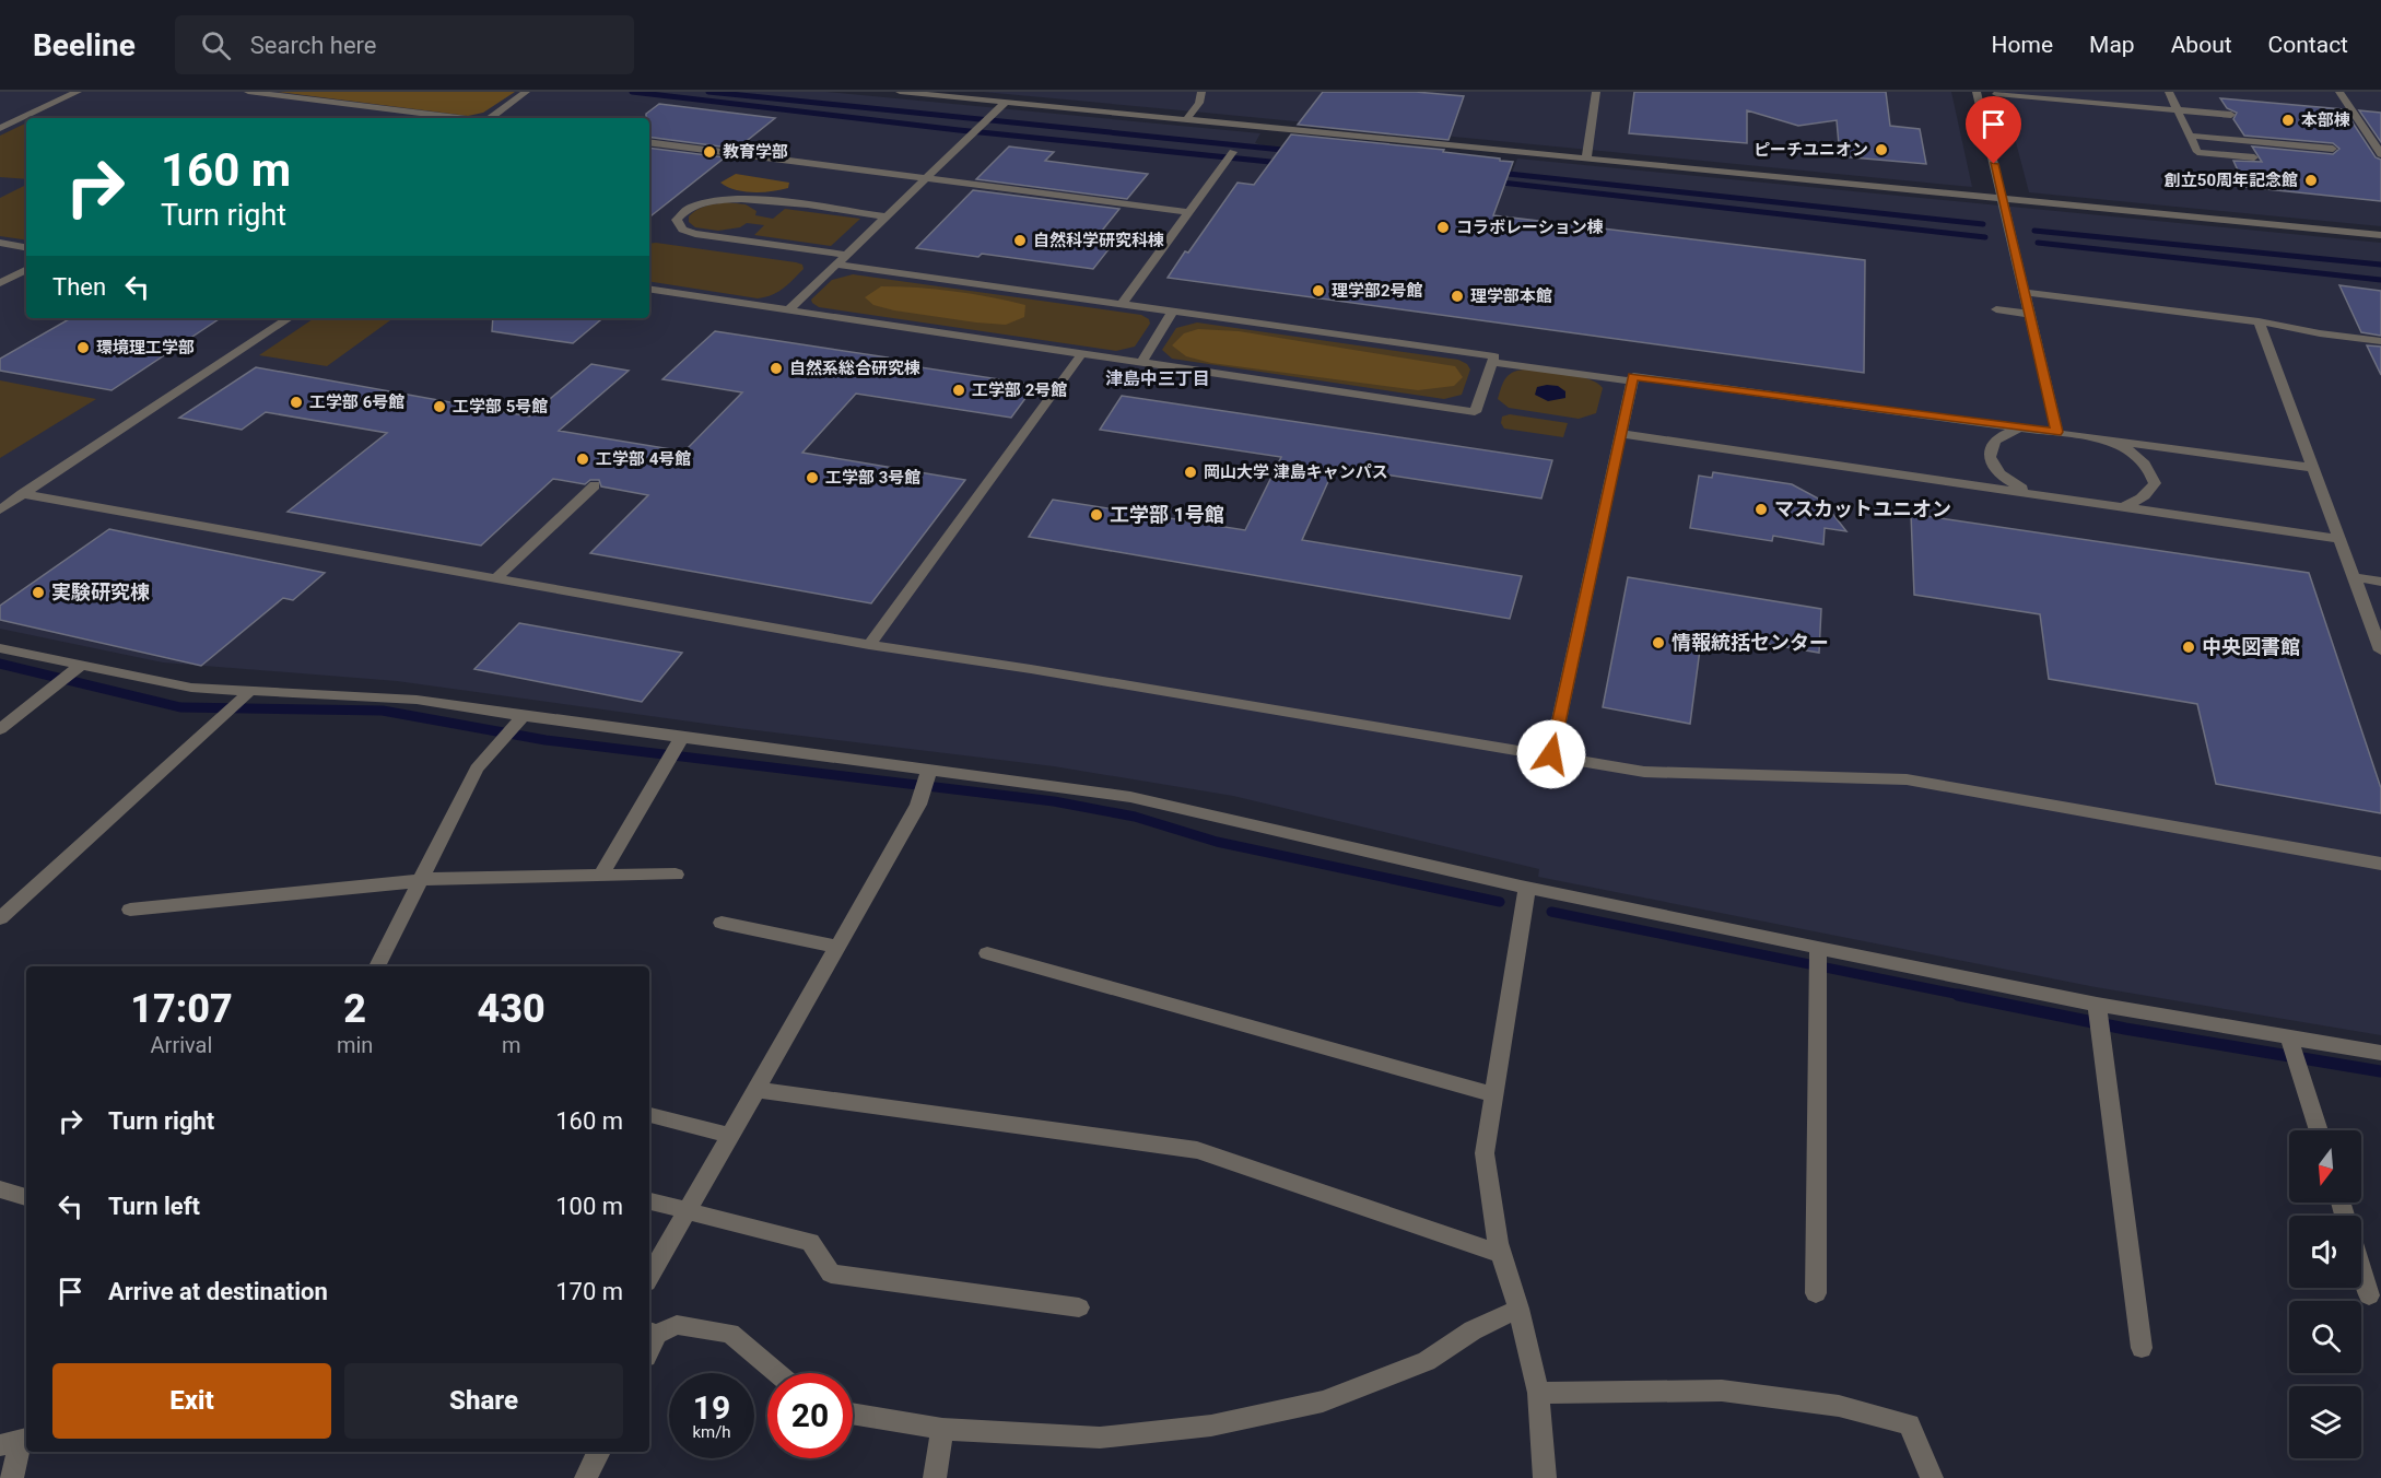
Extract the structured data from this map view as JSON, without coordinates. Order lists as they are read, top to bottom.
{
  "districts": ["津島中三丁目"],
  "places": [
    "本部棟",
    "ピーチユニオン",
    "教育学部",
    "創立50周年記念館",
    "コラボレーション棟",
    "自然科学研究科棟",
    "理学部2号館",
    "理学部本館",
    "環境理工学部",
    "自然系総合研究棟",
    "工学部 2号館",
    "工学部 6号館",
    "工学部 5号館",
    "工学部 4号館",
    "岡山大学 津島キャンパス",
    "工学部 3号館",
    "マスカットユニオン",
    "工学部 1号館",
    "実験研究棟",
    "情報統括センター",
    "中央図書館"
  ],
  "north": "bottom",
  "page": {
    "header": "Beeline",
    "search": "Search here",
    "nav": [
      "Home",
      "Map",
      "About",
      "Contact"
    ],
    "turn": ["160 m", "Turn right"],
    "then": "Then",
    "eta": [
      "17:07",
      "Arrival",
      "2",
      "min",
      "430",
      "m"
    ],
    "list": [
      {
        "name": "Turn right",
        "value": "160 m"
      },
      {
        "name": "Turn left",
        "value": "100 m"
      },
      {
        "name": "Arrive at destination",
        "value": "170 m"
      }
    ],
    "buttons": ["Exit", "Share"],
    "speed": "19 km/h",
    "limit": "20"
  }
}
